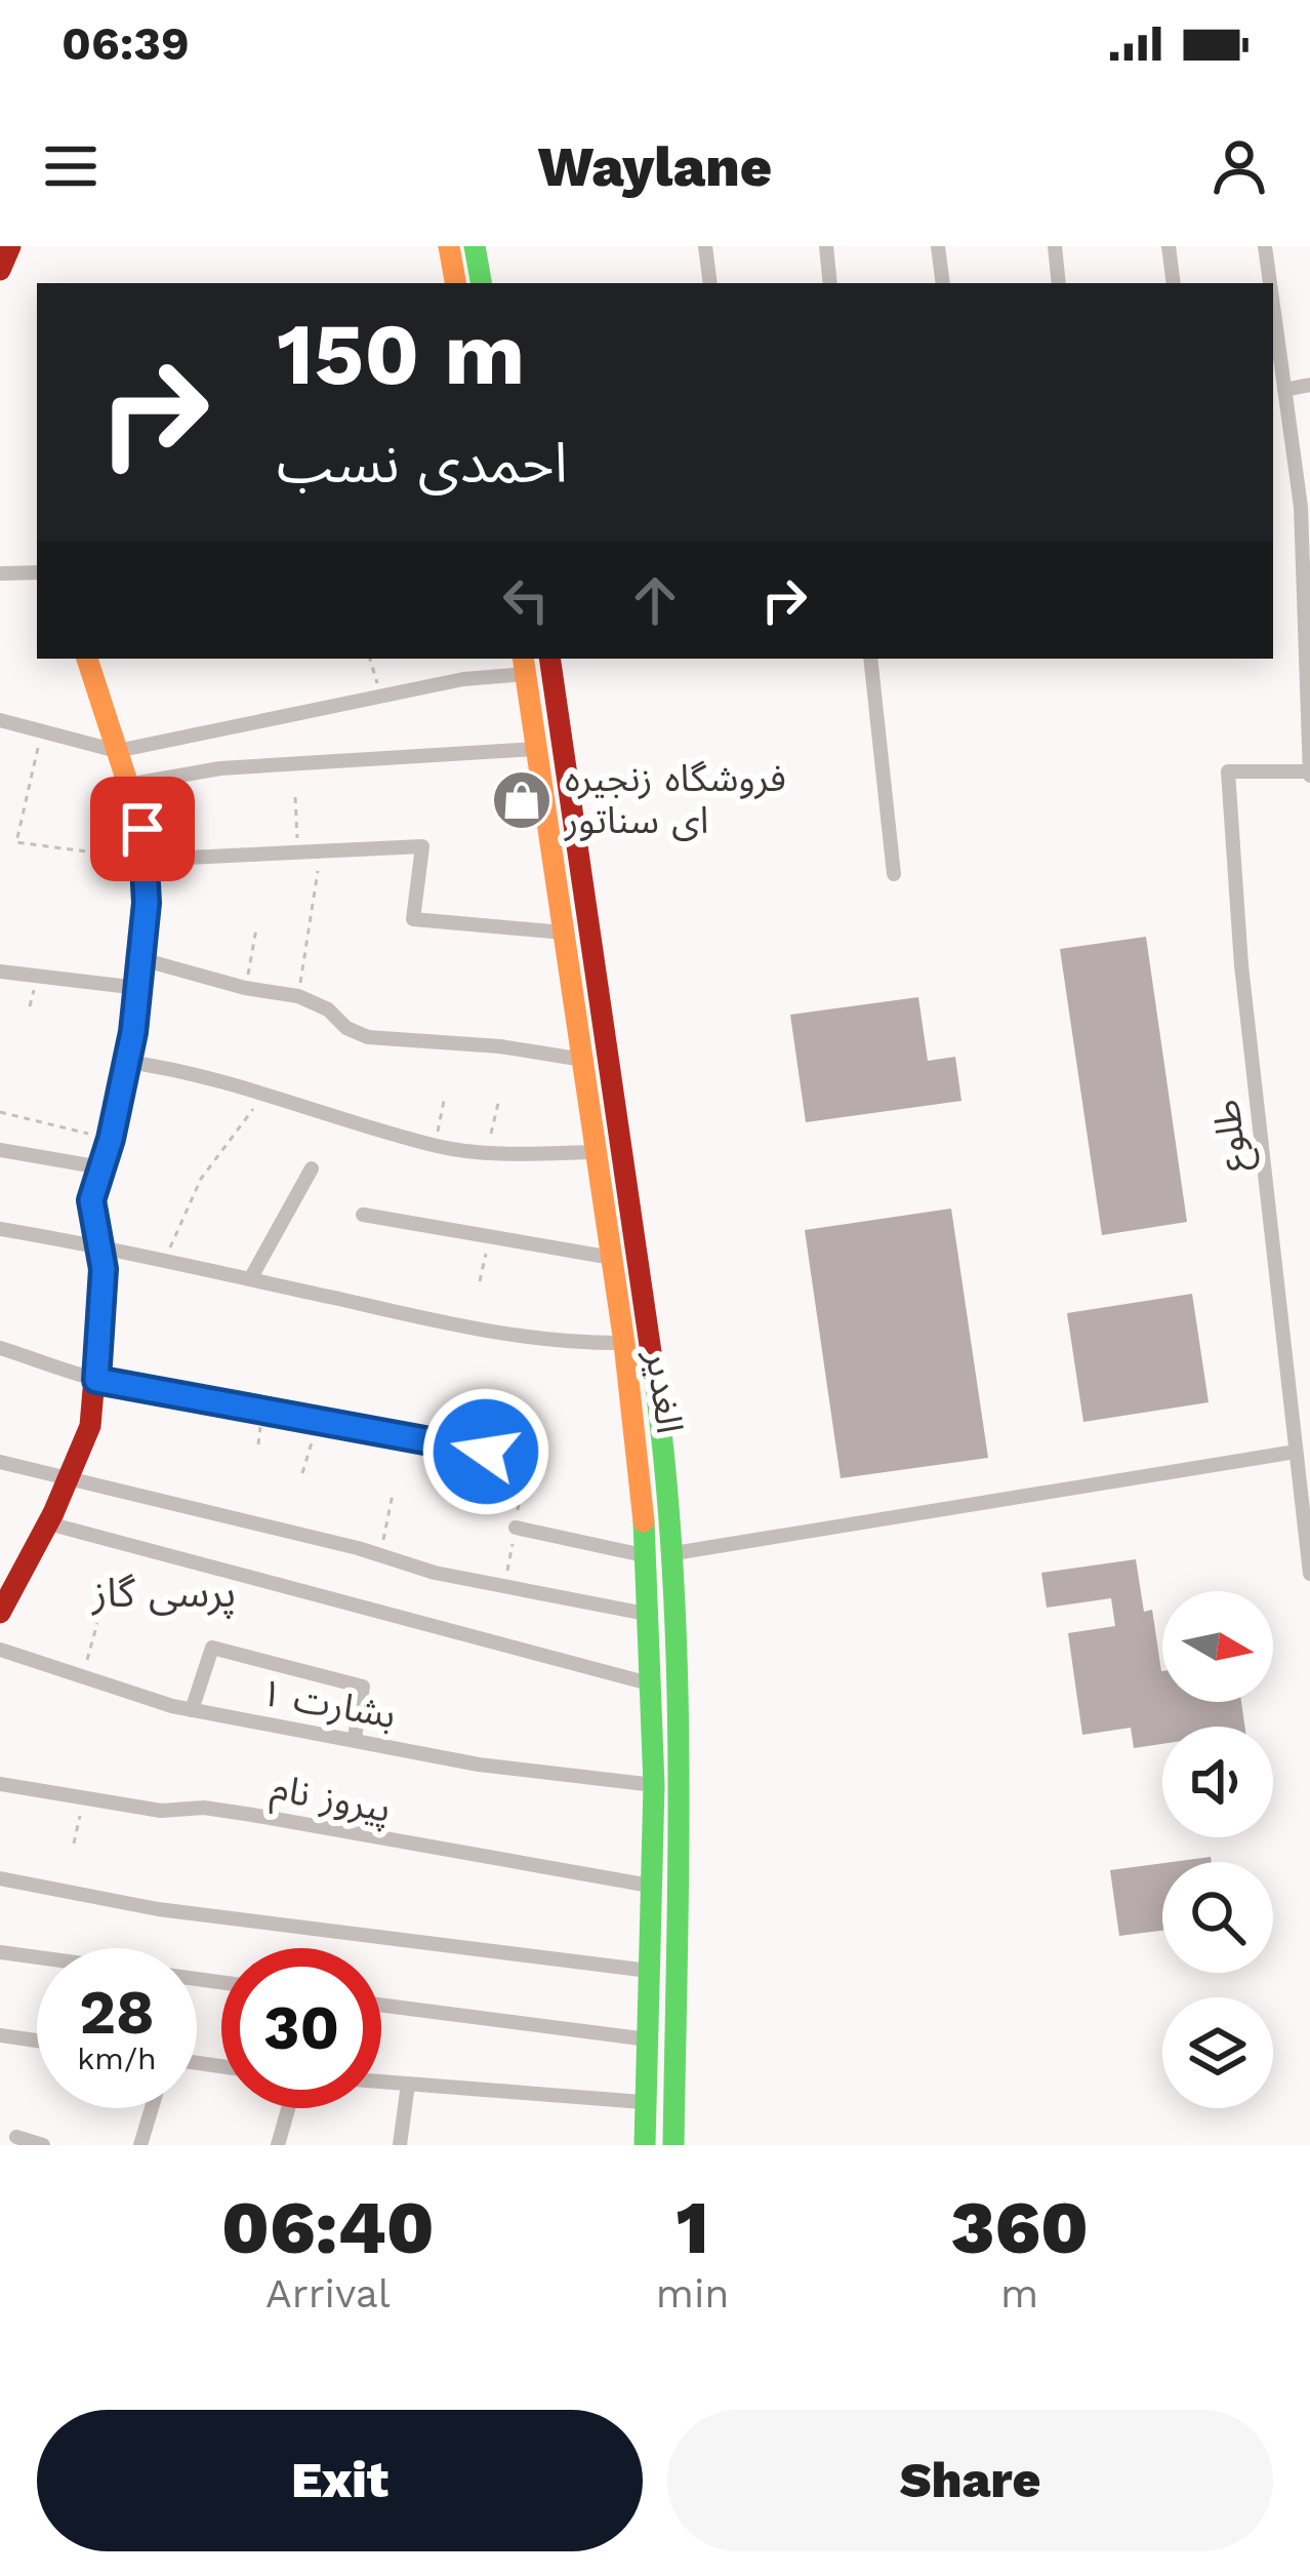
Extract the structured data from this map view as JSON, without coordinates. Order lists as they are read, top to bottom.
{
  "streets": {
    "main road": ["الغدیر"],
    "street": ["طلوع", "بشارت ۱", "پیروز نام"]
  },
  "crossings": [
    ["الغدیر", "بشارت ۱"],
    ["الغدیر", "پیروز نام"]
  ],
  "districts": ["پرسی گاز"],
  "places": {
    "shop": ["فروشگاه زنجیره ای سناتور"]
  },
  "north": "right",
  "page": {
    "status": "06:39",
    "header": "Waylane",
    "turn": ["150 m", "احمدی نسب"],
    "speed": "28 km/h",
    "limit": "30",
    "eta": [
      "06:40",
      "Arrival",
      "1",
      "min",
      "360",
      "m"
    ],
    "buttons": ["Exit", "Share"]
  }
}
